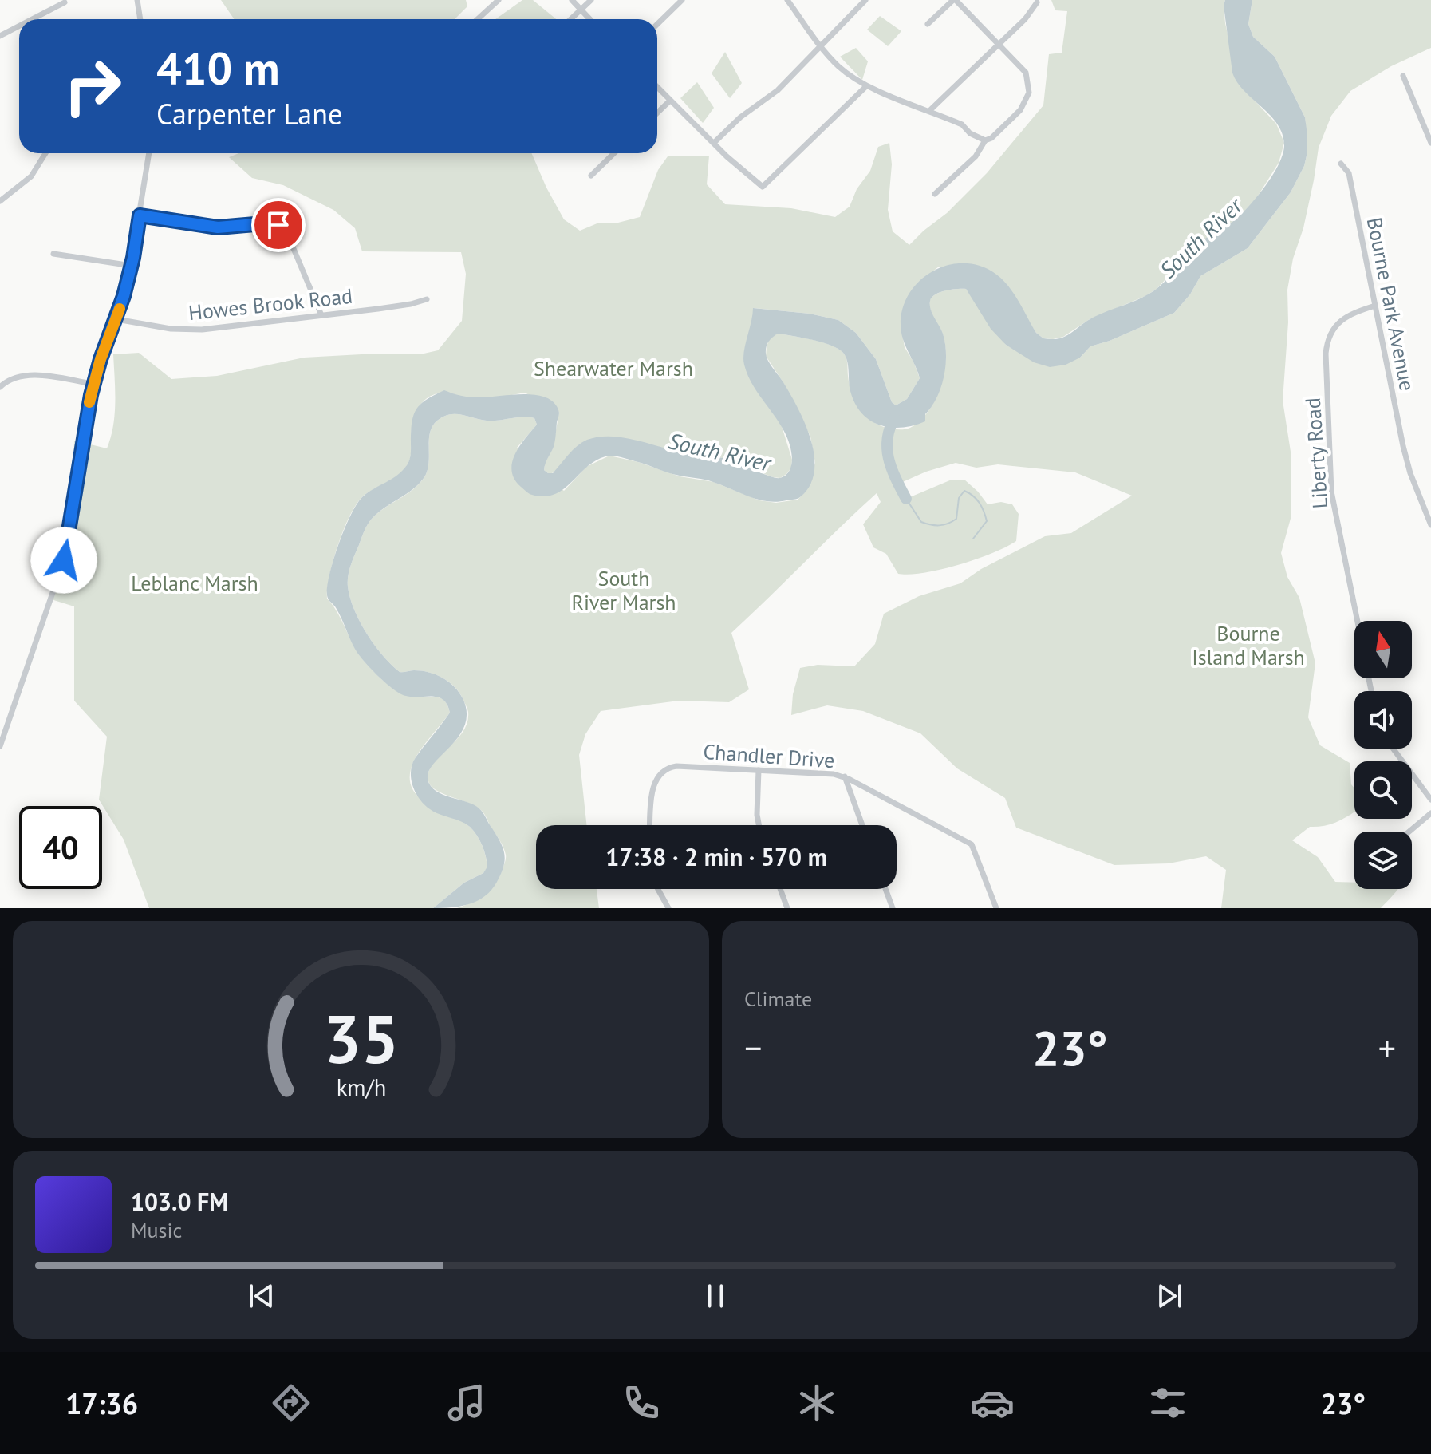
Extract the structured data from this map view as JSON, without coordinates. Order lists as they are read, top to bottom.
{
  "streets": {
    "street": [
      "Howes Brook Road",
      "Bourne Park Avenue",
      "Liberty Road",
      "Chandler Drive"
    ]
  },
  "crossings": [
    ["Bourne Park Avenue", "Liberty Road"]
  ],
  "water": ["South River"],
  "parks": [
    "Shearwater Marsh",
    "South River Marsh",
    "Leblanc Marsh",
    "Bourne Island Marsh"
  ],
  "north": "top",
  "page": {
    "turn": ["410 m", "Carpenter Lane"],
    "limit": "40",
    "trip": "17:38 · 2 min · 570 m",
    "tile": "Climate",
    "heat": ["−", "23°", "+"],
    "song": ["103.0 FM", "Music"],
    "tabs": ["17:36", "23°"],
    "gauge": ["35", "km/h"]
  }
}
